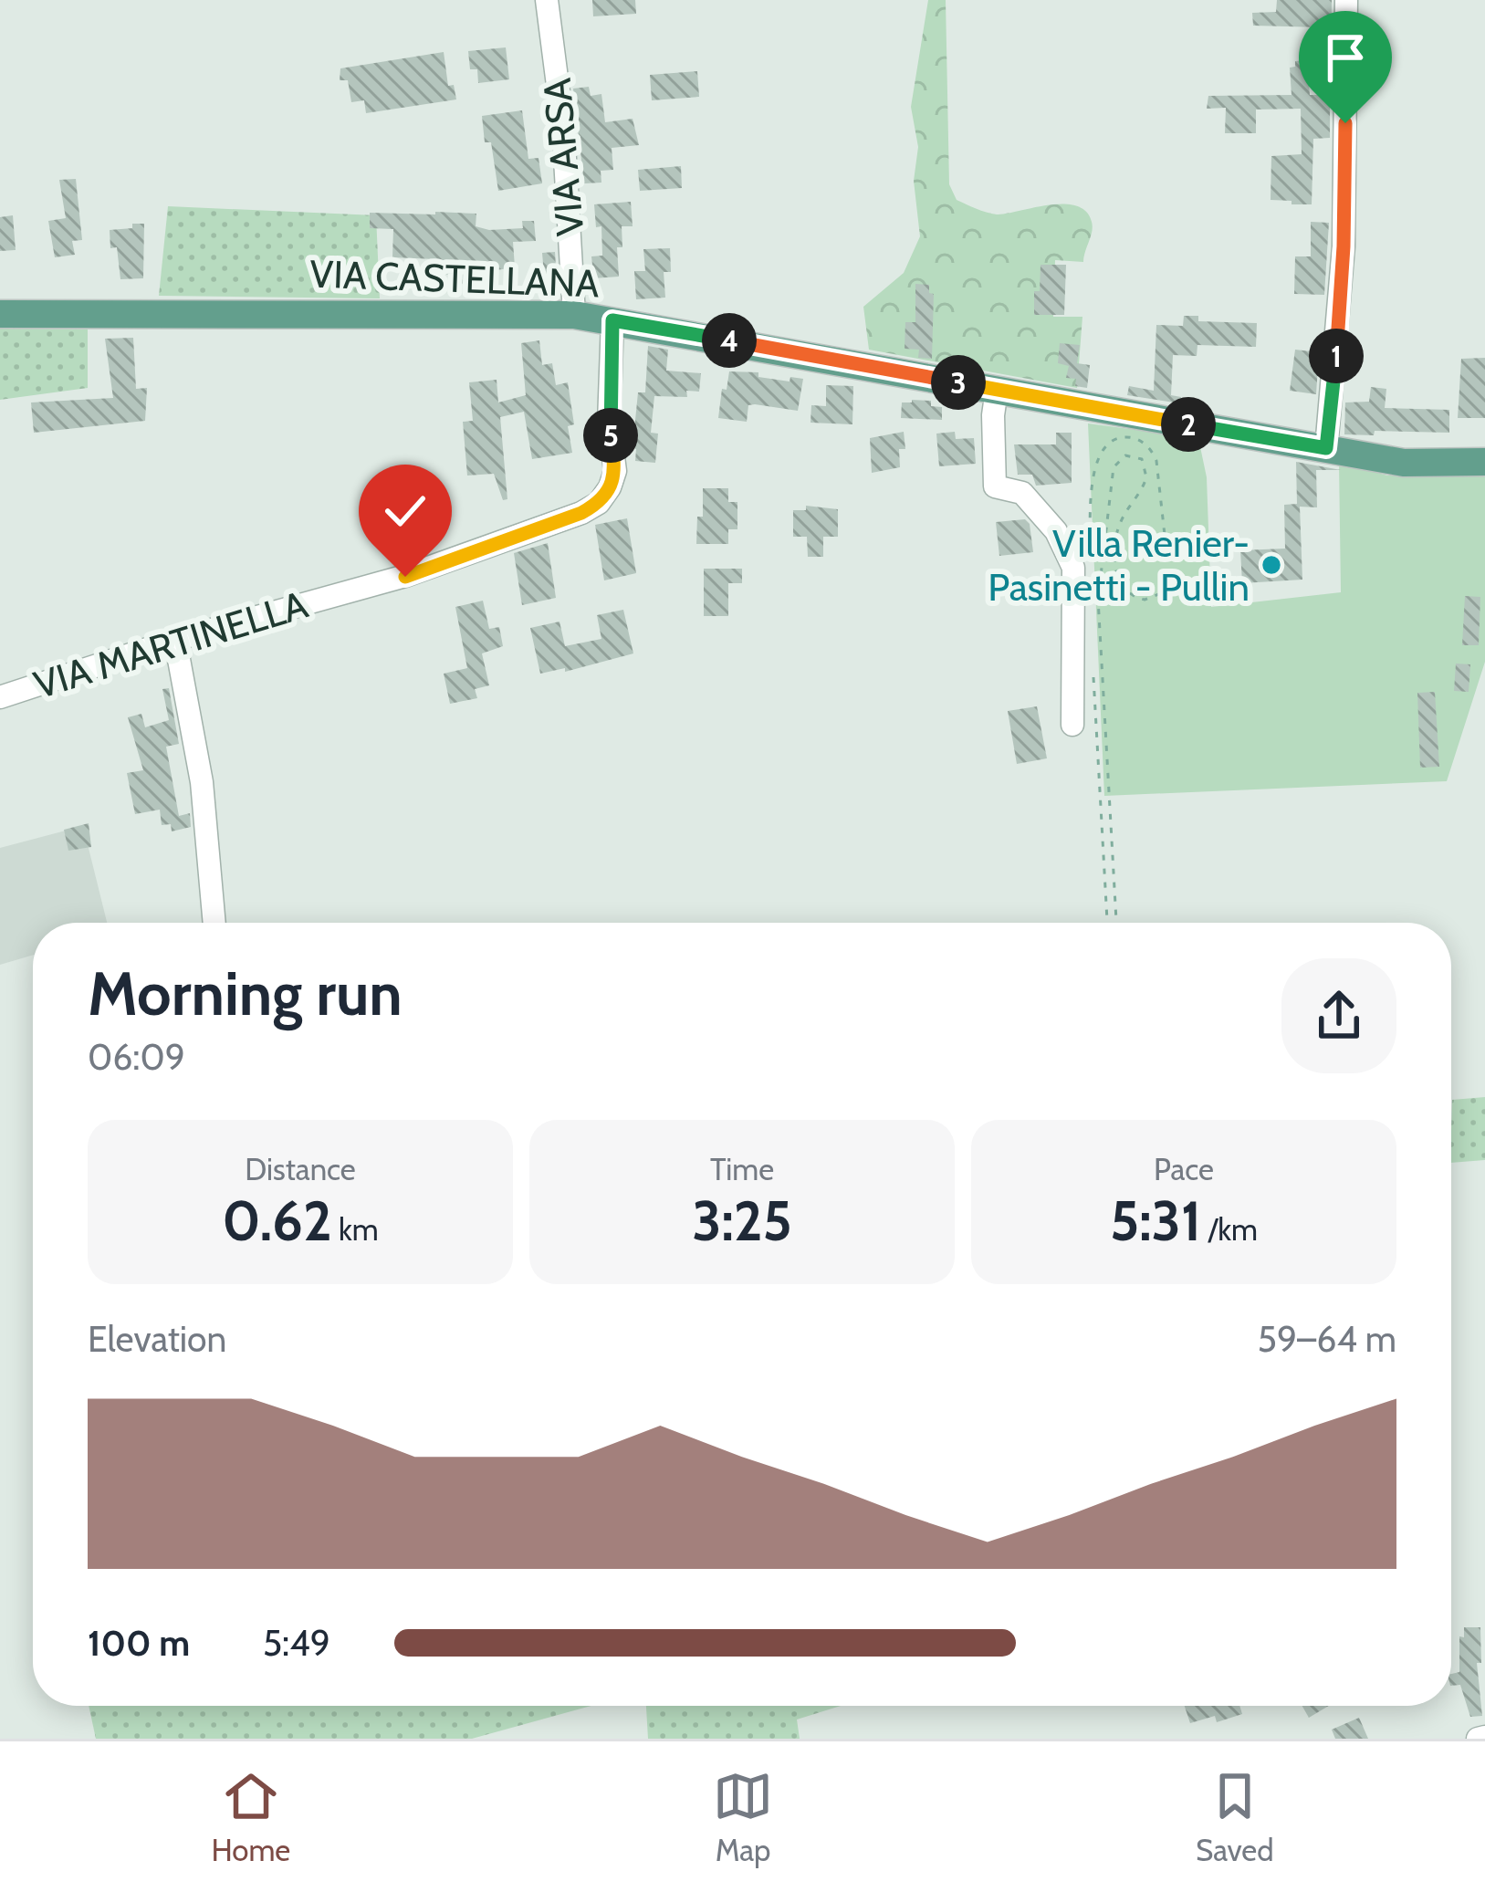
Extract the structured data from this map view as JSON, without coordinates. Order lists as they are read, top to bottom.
{
  "streets": {
    "main road": ["VIA CASTELLANA"],
    "street": ["VIA ARSA", "VIA MARTINELLA"]
  },
  "crossings": [
    ["VIA ARSA", "VIA CASTELLANA"],
    ["VIA CASTELLANA", "VIA MARTINELLA"]
  ],
  "places": ["Villa Renier- Pasinetti - Pullin"],
  "page": {
    "pins": [
      "4",
      "1",
      "3",
      "2",
      "5"
    ],
    "heading": ["Morning run", "06:09"],
    "stats": [
      ["Distance", "0.62 km"],
      ["Time", "3:25"],
      ["Pace", "5:31 /km"]
    ],
    "chart": ["Elevation", "59–64 m"],
    "list": [
      {
        "name": "100 m",
        "note": "5:49"
      }
    ],
    "tabs": ["Home", "Map", "Saved"]
  }
}
